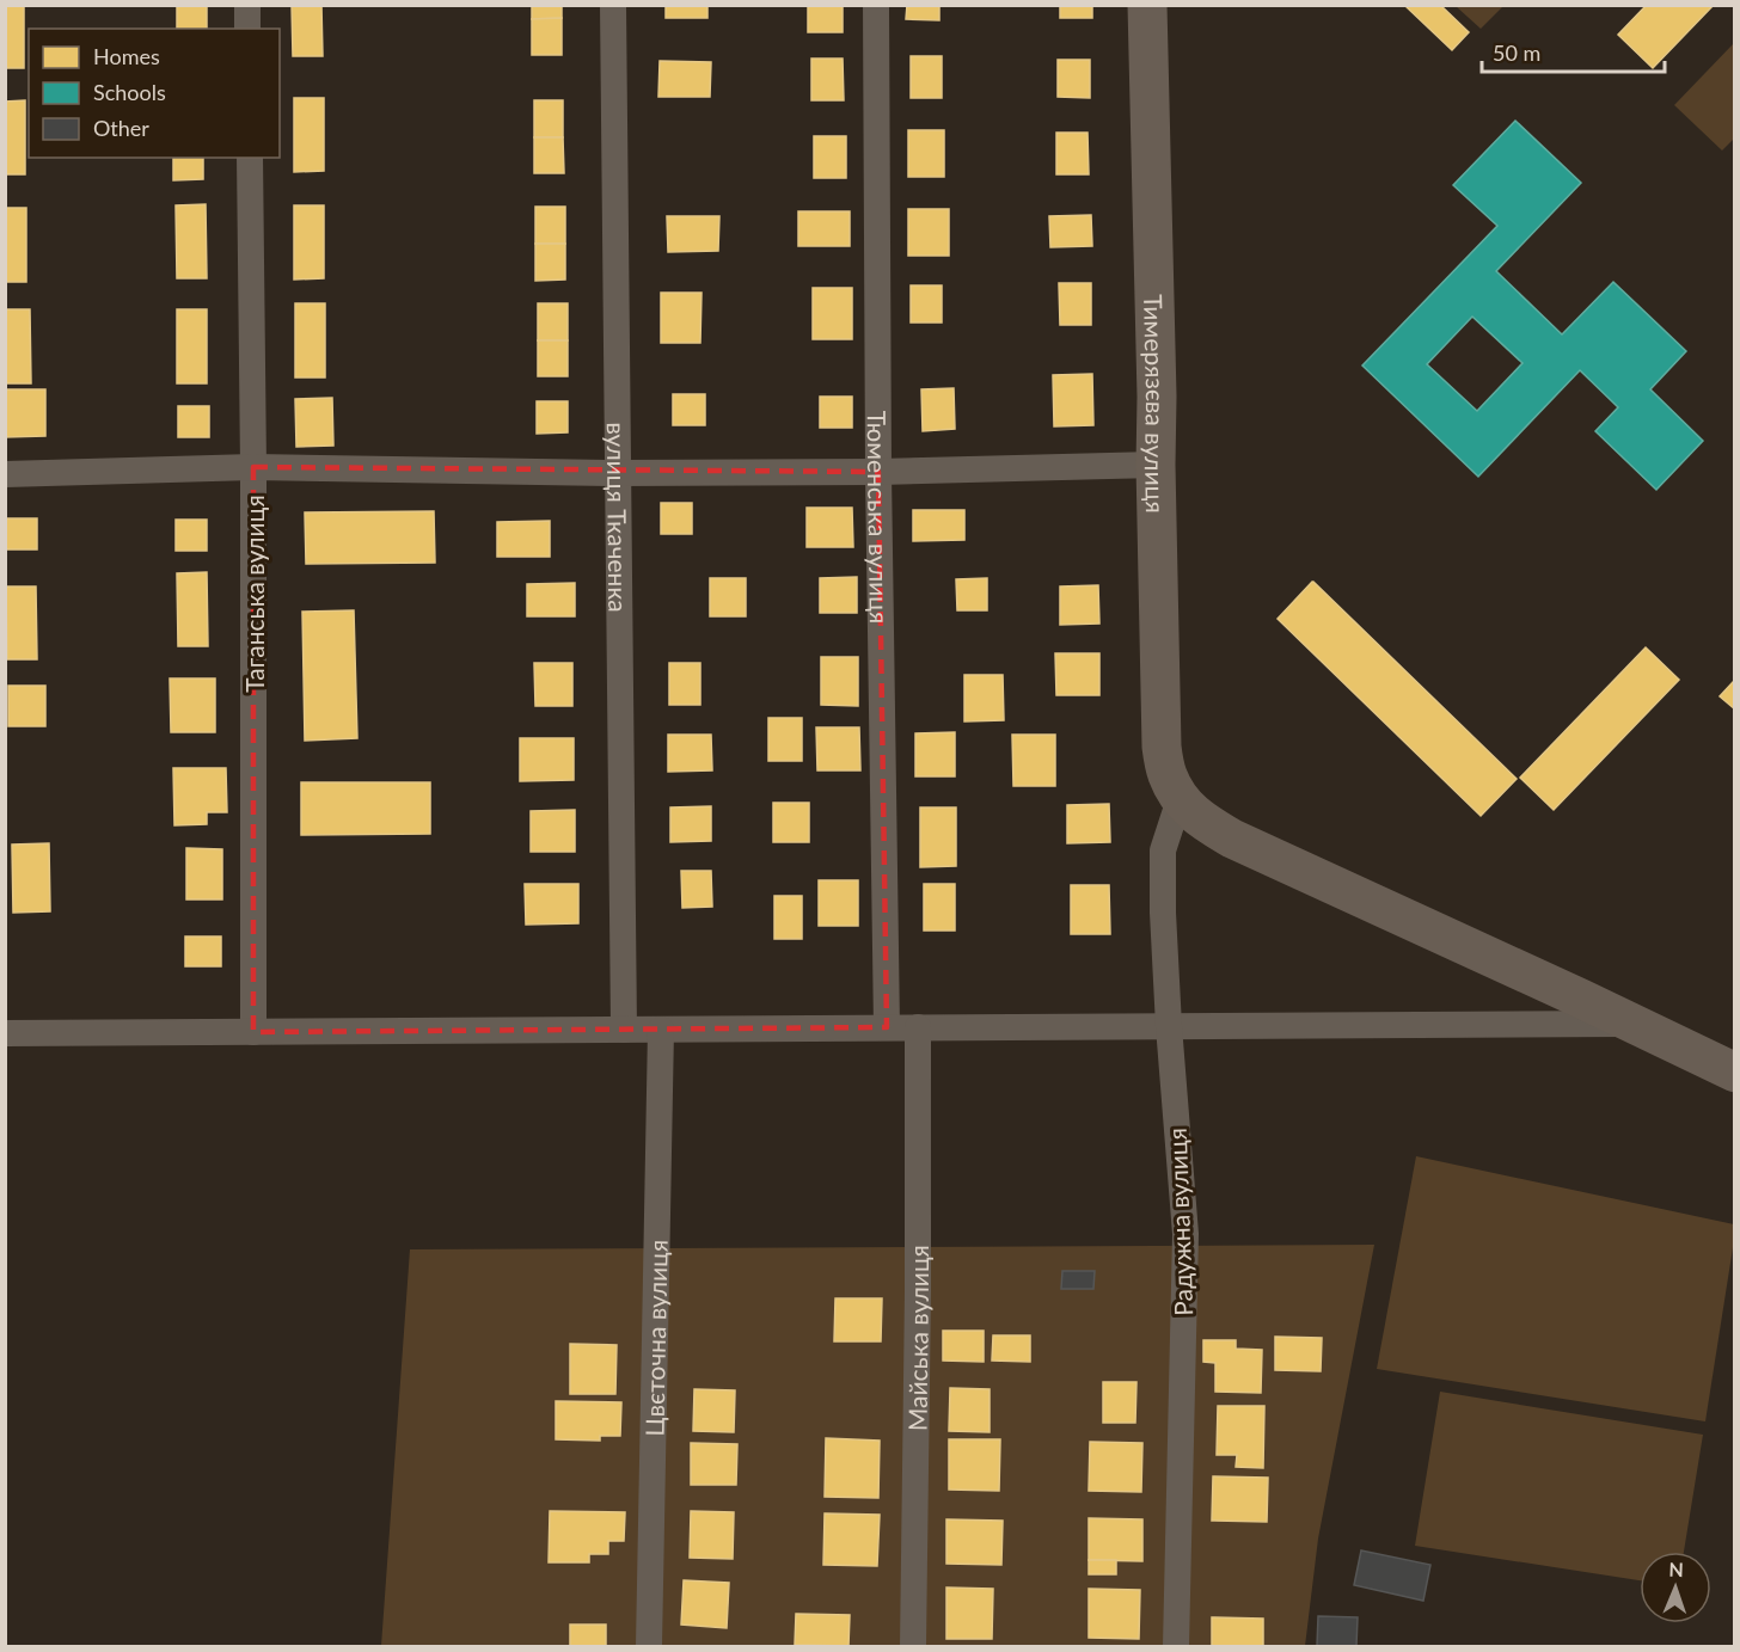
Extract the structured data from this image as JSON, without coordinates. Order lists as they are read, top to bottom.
{
  "streets": {
    "street": [
      "Тимерязєва вулиця",
      "Тюменська вулиця",
      "вулиця Ткаченка",
      "Таганська вулиця",
      "Радужна вулиця",
      "Майська вулиця",
      "Цвєточна вулиця"
    ]
  },
  "crossings": [
    ["Тимерязєва вулиця", "Радужна вулиця"]
  ],
  "legend": ["Homes", "Schools", "Other"],
  "scale_bar": "50 m",
  "north": "top"
}
